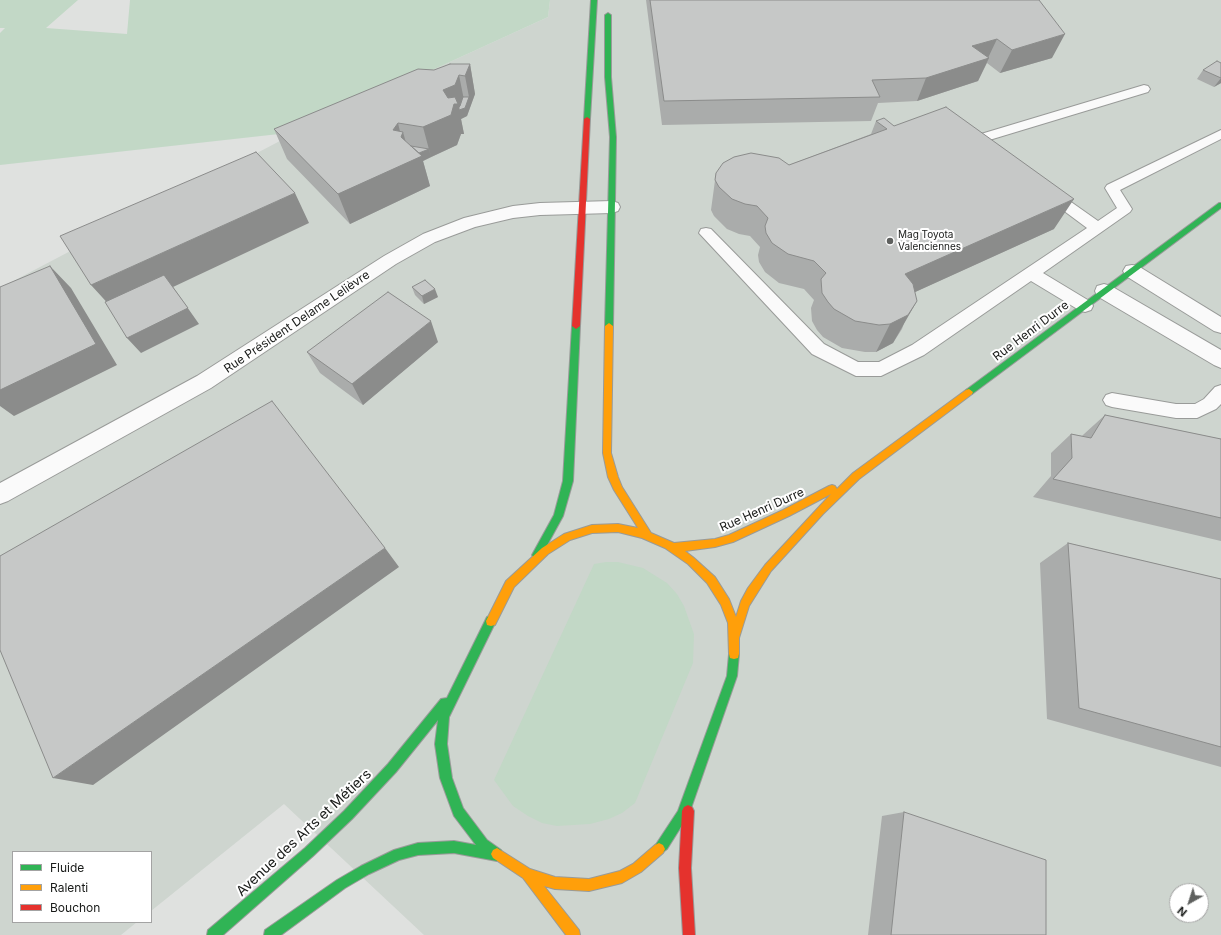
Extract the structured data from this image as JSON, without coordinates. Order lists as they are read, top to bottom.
{
  "streets": {
    "main road": ["Rue Henri Durre", "Avenue des Arts et Métiers"],
    "street": ["Rue Président Delame Lelièvre"]
  },
  "places": ["Mag Toyota Valenciennes"],
  "legend": ["Fluide", "Ralenti", "Bouchon"],
  "north": "bottom left"
}
